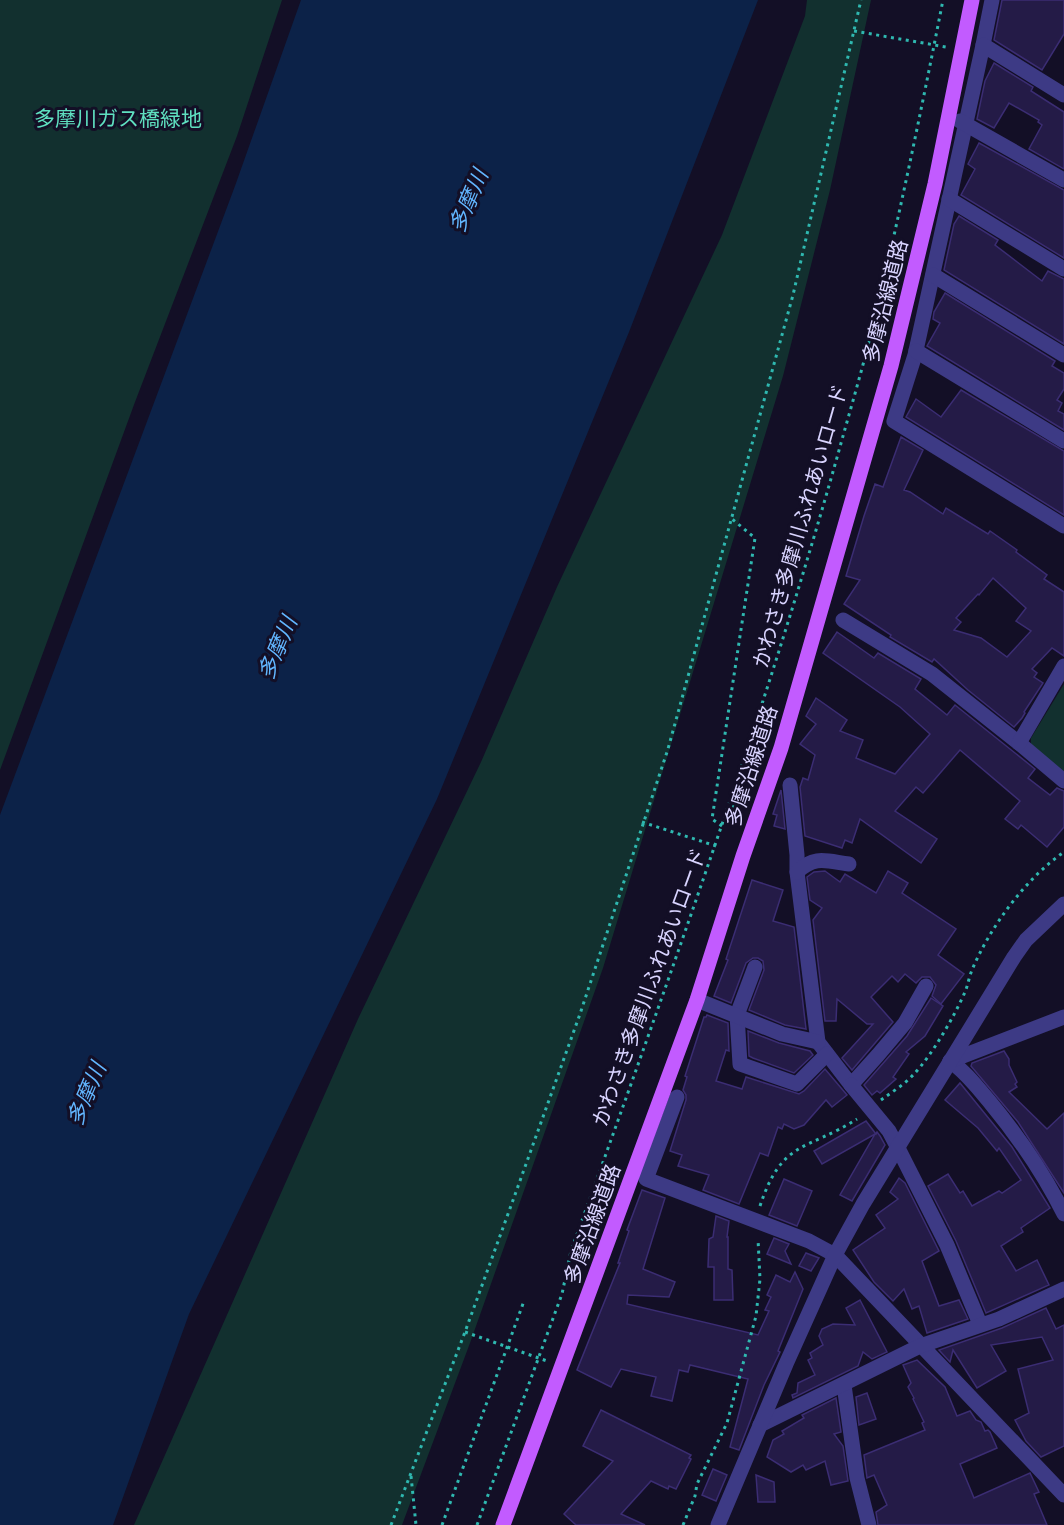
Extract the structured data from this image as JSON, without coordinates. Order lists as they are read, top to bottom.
{
  "streets": {
    "main road": ["多摩沿線道路"],
    "path": ["かわさき多摩川ふれあいロード"]
  },
  "water": ["多摩川"],
  "parks": ["多摩川ガス橋緑地"]
}
